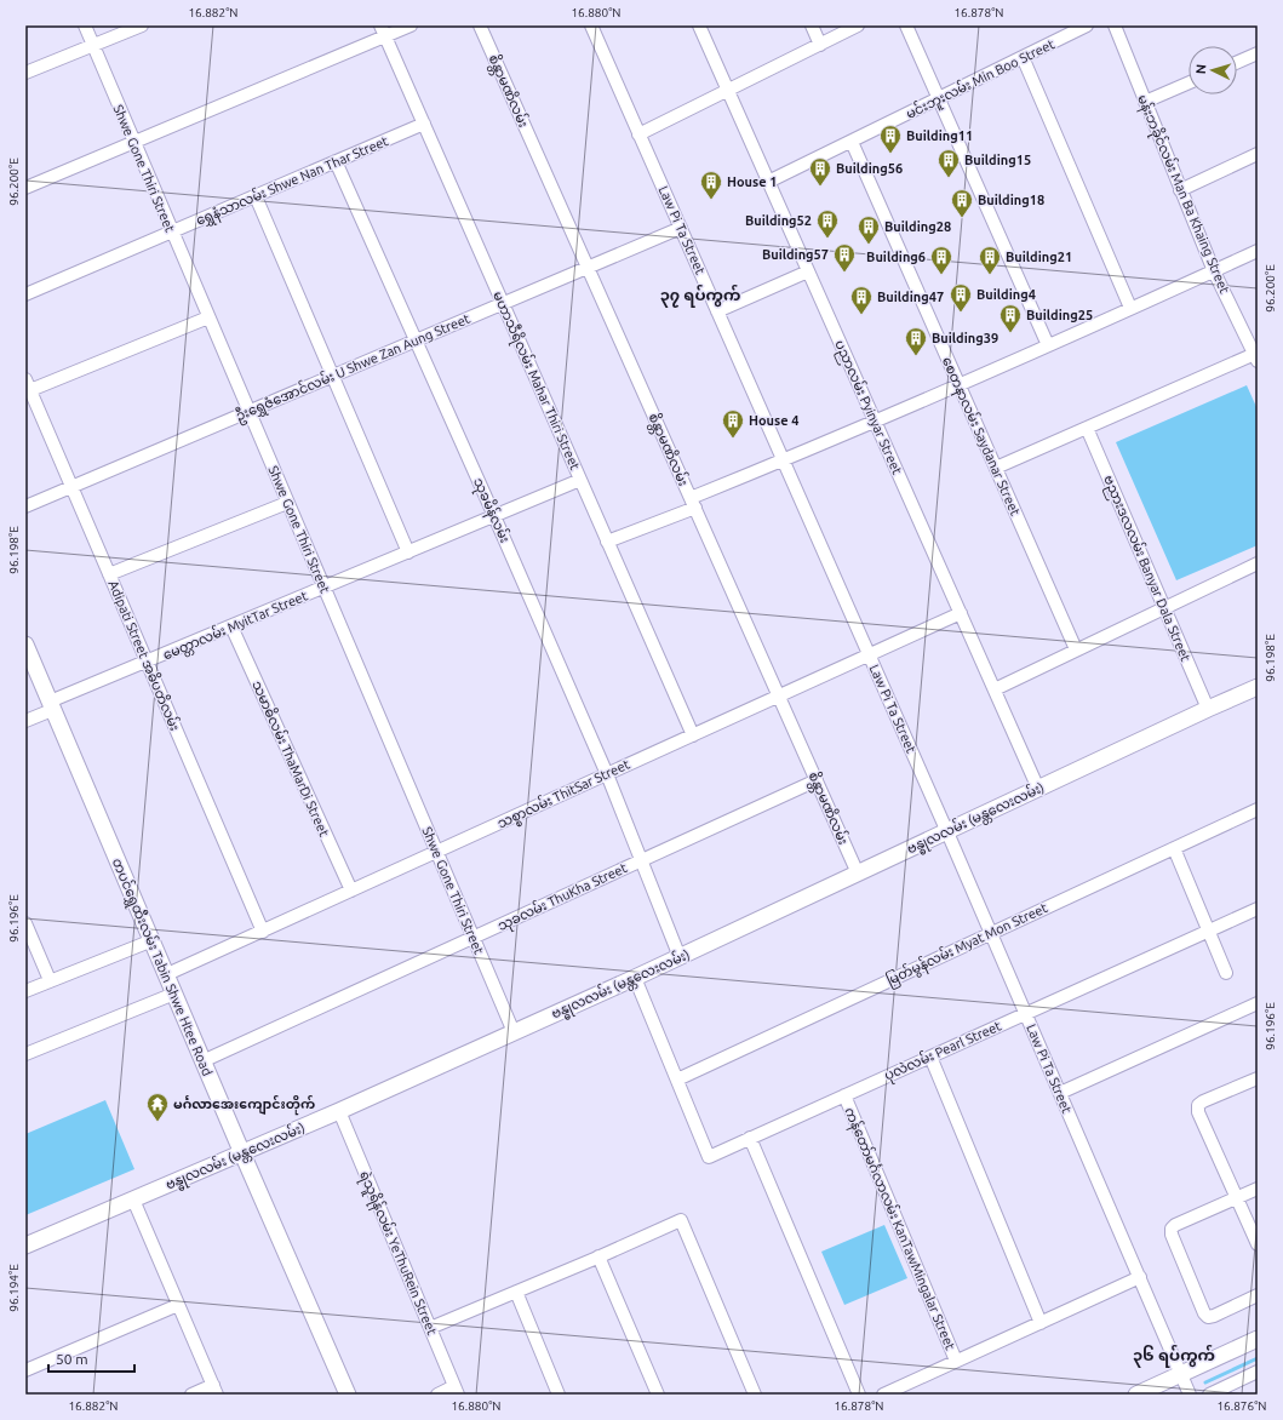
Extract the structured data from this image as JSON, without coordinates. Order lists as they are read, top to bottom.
{
  "streets": {
    "street": [
      "မင်းဘူးလမ်း Min Boo Street",
      "စိန္တာမဏိလမ်း",
      "Shwe Gone Thiri Street",
      "ရွှေနံသာလမ်း Shwe Nan Thar Street",
      "မန်းဘခိုင်လမ်း Man Ba Khaing Street",
      "Law Pi Ta Street",
      "ဦးရွှေဇံအောင်လမ်း U Shwe Zan Aung Street",
      "မဟာသီရိလမ်း Mahar Thiri Street",
      "ပညာလမ်း Pyinyar Street",
      "စေတနာလမ်း Saydanar Street",
      "သုခမိန်လမ်း",
      "ဗညားဒလလမ်း Banyar Dala Street",
      "မေတ္တာလမ်း MyitTar Street",
      "Adipati Street အဓိပတိလမ်း",
      "သမာဓိလမ်း ThaMarDi Street",
      "သစ္စာလမ်း ThitSar Street",
      "ဗန္ဓုလလမ်း (မန္တလေးလမ်း)",
      "သုခလမ်း ThuKha Street",
      "မြတ်မွန်လမ်း Myat Mon Street",
      "တပင်ရွှေထီးလမ်း Tabin Shwe Htee Road",
      "ပုလဲလမ်း Pearl Street",
      "ကန်တော်မင်္ဂလာလမ်း KanTawMingalar Street",
      "ရဲသူရိန်လမ်း YeThuRein Street"
    ]
  },
  "crossings": [
    ["မင်းဘူးလမ်း Min Boo Street", "ပညာလမ်း Pyinyar Street"],
    ["မင်းဘူးလမ်း Min Boo Street", "စေတနာလမ်း Saydanar Street"],
    ["စိန္တာမဏိလမ်း", "ဦးရွှေဇံအောင်လမ်း U Shwe Zan Aung Street"],
    ["စိန္တာမဏိလမ်း", "သစ္စာလမ်း ThitSar Street"],
    ["စိန္တာမဏိလမ်း", "ဗန္ဓုလလမ်း (မန္တလေးလမ်း)"],
    ["စိန္တာမဏိလမ်း", "သုခလမ်း ThuKha Street"],
    ["Shwe Gone Thiri Street", "ရွှေနံသာလမ်း Shwe Nan Thar Street"],
    ["Shwe Gone Thiri Street", "ဦးရွှေဇံအောင်လမ်း U Shwe Zan Aung Street"],
    ["Shwe Gone Thiri Street", "မေတ္တာလမ်း MyitTar Street"],
    ["Shwe Gone Thiri Street", "သစ္စာလမ်း ThitSar Street"],
    ["Shwe Gone Thiri Street", "ဗန္ဓုလလမ်း (မန္တလေးလမ်း)"],
    ["Shwe Gone Thiri Street", "သုခလမ်း ThuKha Street"],
    ["ရွှေနံသာလမ်း Shwe Nan Thar Street", "မဟာသီရိလမ်း Mahar Thiri Street"],
    ["ရွှေနံသာလမ်း Shwe Nan Thar Street", "သုခမိန်လမ်း"],
    ["Law Pi Ta Street", "ဦးရွှေဇံအောင်လမ်း U Shwe Zan Aung Street"],
    ["Law Pi Ta Street", "သစ္စာလမ်း ThitSar Street"],
    ["Law Pi Ta Street", "ဗန္ဓုလလမ်း (မန္တလေးလမ်း)"],
    ["Law Pi Ta Street", "မြတ်မွန်လမ်း Myat Mon Street"],
    ["Law Pi Ta Street", "ပုလဲလမ်း Pearl Street"],
    ["ဦးရွှေဇံအောင်လမ်း U Shwe Zan Aung Street", "မဟာသီရိလမ်း Mahar Thiri Street"],
    ["ဦးရွှေဇံအောင်လမ်း U Shwe Zan Aung Street", "သုခမိန်လမ်း"],
    ["ဦးရွှေဇံအောင်လမ်း U Shwe Zan Aung Street", "Adipati Street အဓိပတိလမ်း"],
    ["မဟာသီရိလမ်း Mahar Thiri Street", "မေတ္တာလမ်း MyitTar Street"],
    ["မဟာသီရိလမ်း Mahar Thiri Street", "သစ္စာလမ်း ThitSar Street"],
    ["ပညာလမ်း Pyinyar Street", "သစ္စာလမ်း ThitSar Street"],
    ["ပညာလမ်း Pyinyar Street", "ဗန္ဓုလလမ်း (မန္တလေးလမ်း)"],
    ["သုခမိန်လမ်း", "မေတ္တာလမ်း MyitTar Street"],
    ["သုခမိန်လမ်း", "သစ္စာလမ်း ThitSar Street"],
    ["သုခမိန်လမ်း", "ဗန္ဓုလလမ်း (မန္တလေးလမ်း)"],
    ["သုခမိန်လမ်း", "သုခလမ်း ThuKha Street"],
    ["ဗညားဒလလမ်း Banyar Dala Street", "ဗန္ဓုလလမ်း (မန္တလေးလမ်း)"],
    ["မေတ္တာလမ်း MyitTar Street", "Adipati Street အဓိပတိလမ်း"],
    ["မေတ္တာလမ်း MyitTar Street", "သမာဓိလမ်း ThaMarDi Street"],
    ["မေတ္တာလမ်း MyitTar Street", "တပင်ရွှေထီးလမ်း Tabin Shwe Htee Road"],
    ["Adipati Street အဓိပတိလမ်း", "သစ္စာလမ်း ThitSar Street"],
    ["သမာဓိလမ်း ThaMarDi Street", "သစ္စာလမ်း ThitSar Street"],
    ["သစ္စာလမ်း ThitSar Street", "တပင်ရွှေထီးလမ်း Tabin Shwe Htee Road"],
    ["ဗန္ဓုလလမ်း (မန္တလေးလမ်း)", "တပင်ရွှေထီးလမ်း Tabin Shwe Htee Road"],
    ["ဗန္ဓုလလမ်း (မန္တလေးလမ်း)", "ရဲသူရိန်လမ်း YeThuRein Street"],
    ["သုခလမ်း ThuKha Street", "တပင်ရွှေထီးလမ်း Tabin Shwe Htee Road"],
    ["မြတ်မွန်လမ်း Myat Mon Street", "ပုလဲလမ်း Pearl Street"],
    ["ပုလဲလမ်း Pearl Street", "ကန်တော်မင်္ဂလာလမ်း KanTawMingalar Street"]
  ],
  "districts": ["၃၇ ရပ်ကွက်", "၃၆ ရပ်ကွက်"],
  "places": {
    "building": [
      "Building11",
      "Building15",
      "Building56",
      "House 1",
      "Building18",
      "Building52",
      "Building28",
      "Building57",
      "Building6",
      "Building21",
      "Building4",
      "Building47",
      "Building25",
      "Building39",
      "House 4"
    ],
    "temple": ["မင်္ဂလာအေးကျောင်းတိုက်"]
  },
  "scale_bar": "50 m",
  "north": "left",
  "coordinates": [
    "16.882°N",
    "16.880°N",
    "16.878°N",
    "96.200°E",
    "96.198°E",
    "96.196°E",
    "96.194°E",
    "16.876°N"
  ]
}
